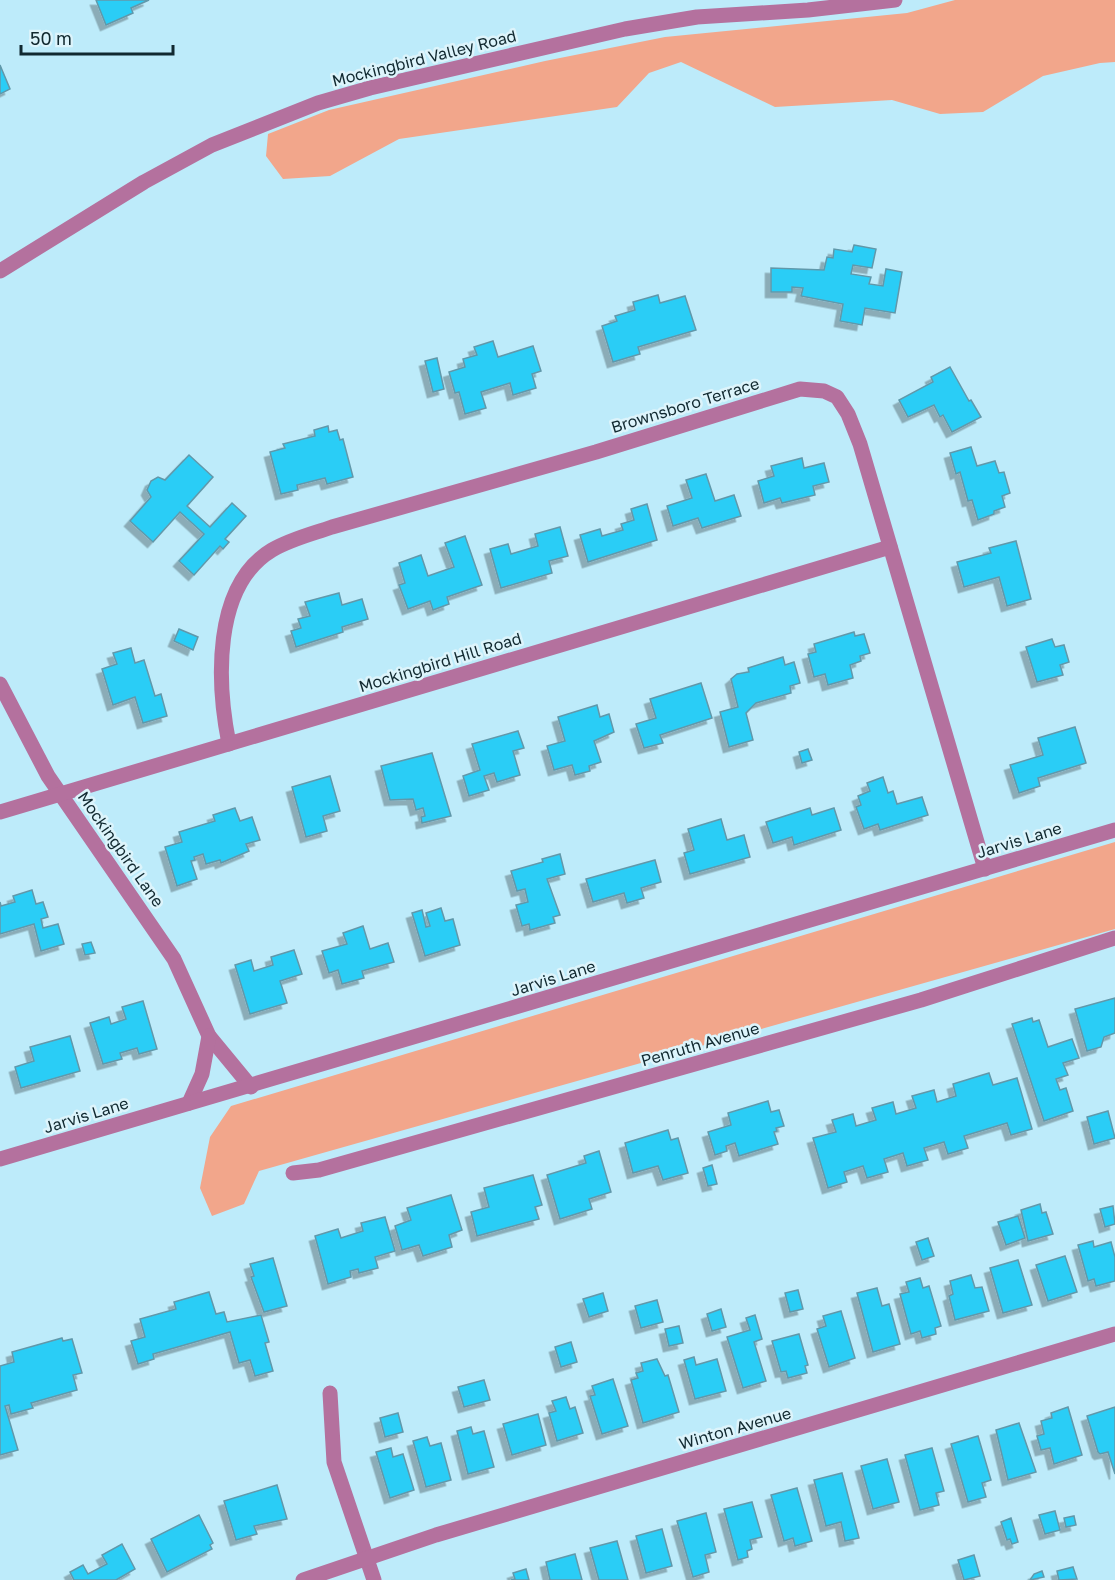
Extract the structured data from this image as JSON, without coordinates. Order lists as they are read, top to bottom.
{
  "streets": {
    "street": [
      "Mockingbird Valley Road",
      "Brownsboro Terrace",
      "Mockingbird Hill Road",
      "Jarvis Lane",
      "Mockingbird Lane",
      "Penruth Avenue",
      "Winton Avenue"
    ]
  },
  "crossings": [
    ["Brownsboro Terrace", "Mockingbird Hill Road"],
    ["Brownsboro Terrace", "Jarvis Lane"],
    ["Mockingbird Hill Road", "Mockingbird Lane"],
    ["Jarvis Lane", "Mockingbird Lane"]
  ],
  "scale_bar": "50 m"
}
